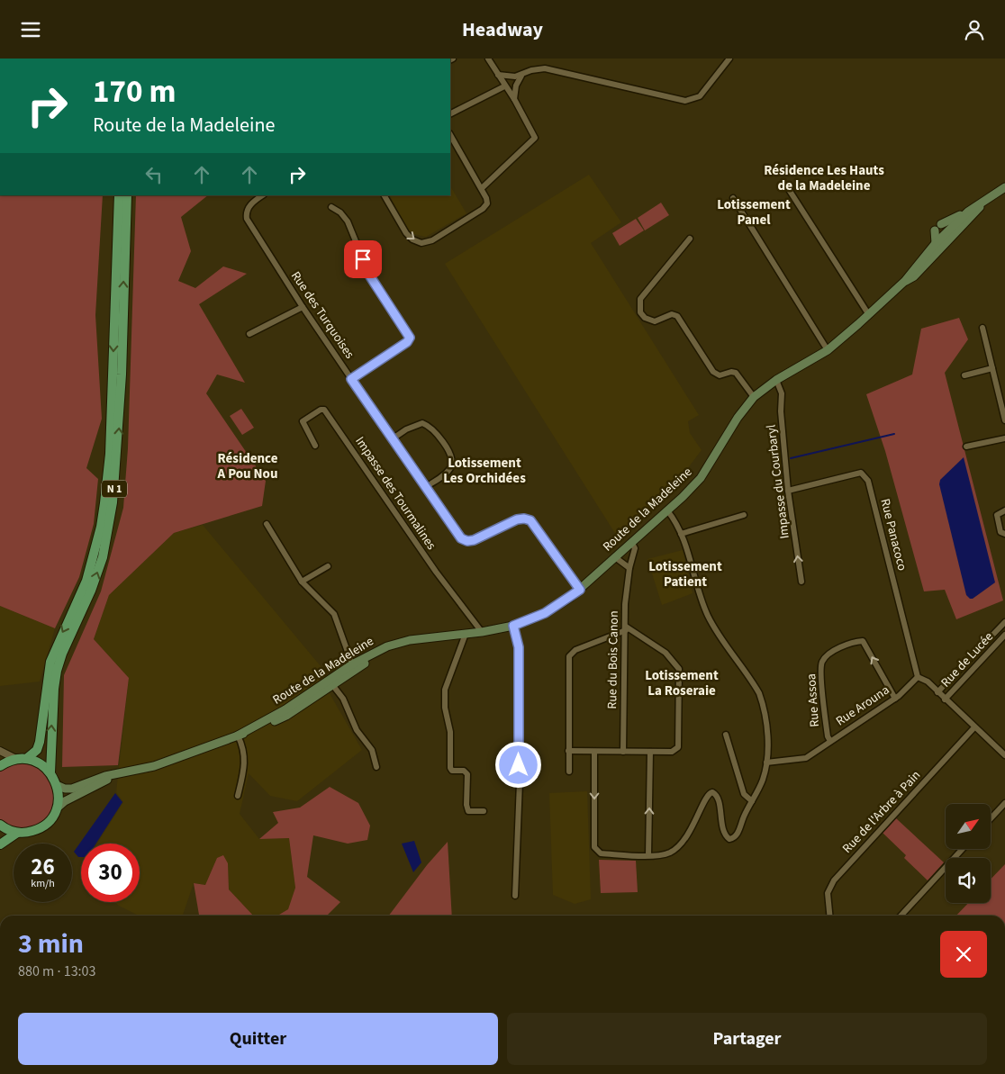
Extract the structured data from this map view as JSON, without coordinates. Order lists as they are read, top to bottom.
{
  "streets": {
    "main road": ["N 1", "Route de la Madeleine"],
    "street": [
      "Rue des Turquoises",
      "Impasse du Courbaryl",
      "Impasse des Tourmalines",
      "Rue Panacoco",
      "Rue du Bois Canon",
      "Rue de Lucée",
      "Rue Assoa",
      "Rue Arouna",
      "Rue de l'Arbre à Pain"
    ]
  },
  "crossings": [
    ["Rue des Turquoises", "Route de la Madeleine"],
    ["Impasse du Courbaryl", "Route de la Madeleine"],
    ["Impasse du Courbaryl", "Rue Panacoco"],
    ["N 1", "Route de la Madeleine"],
    ["Impasse des Tourmalines", "Route de la Madeleine"],
    ["Route de la Madeleine", "Rue du Bois Canon"],
    ["Rue Panacoco", "Rue Arouna"],
    ["Rue Assoa", "Rue Arouna"]
  ],
  "one_way": ["Impasse du Courbaryl"],
  "districts": [
    "Résidence Les Hauts de la Madeleine",
    "Lotissement Panel",
    "Résidence A Pou Nou",
    "Lotissement Les Orchidées",
    "Lotissement Patient",
    "Lotissement La Roseraie"
  ],
  "north": "top right",
  "page": {
    "header": "Headway",
    "turn": ["170 m", "Route de la Madeleine"],
    "speed": "26 km/h",
    "limit": "30",
    "heading": ["3 min", "880 m · 13:03"],
    "buttons": ["Quitter", "Partager"]
  }
}
